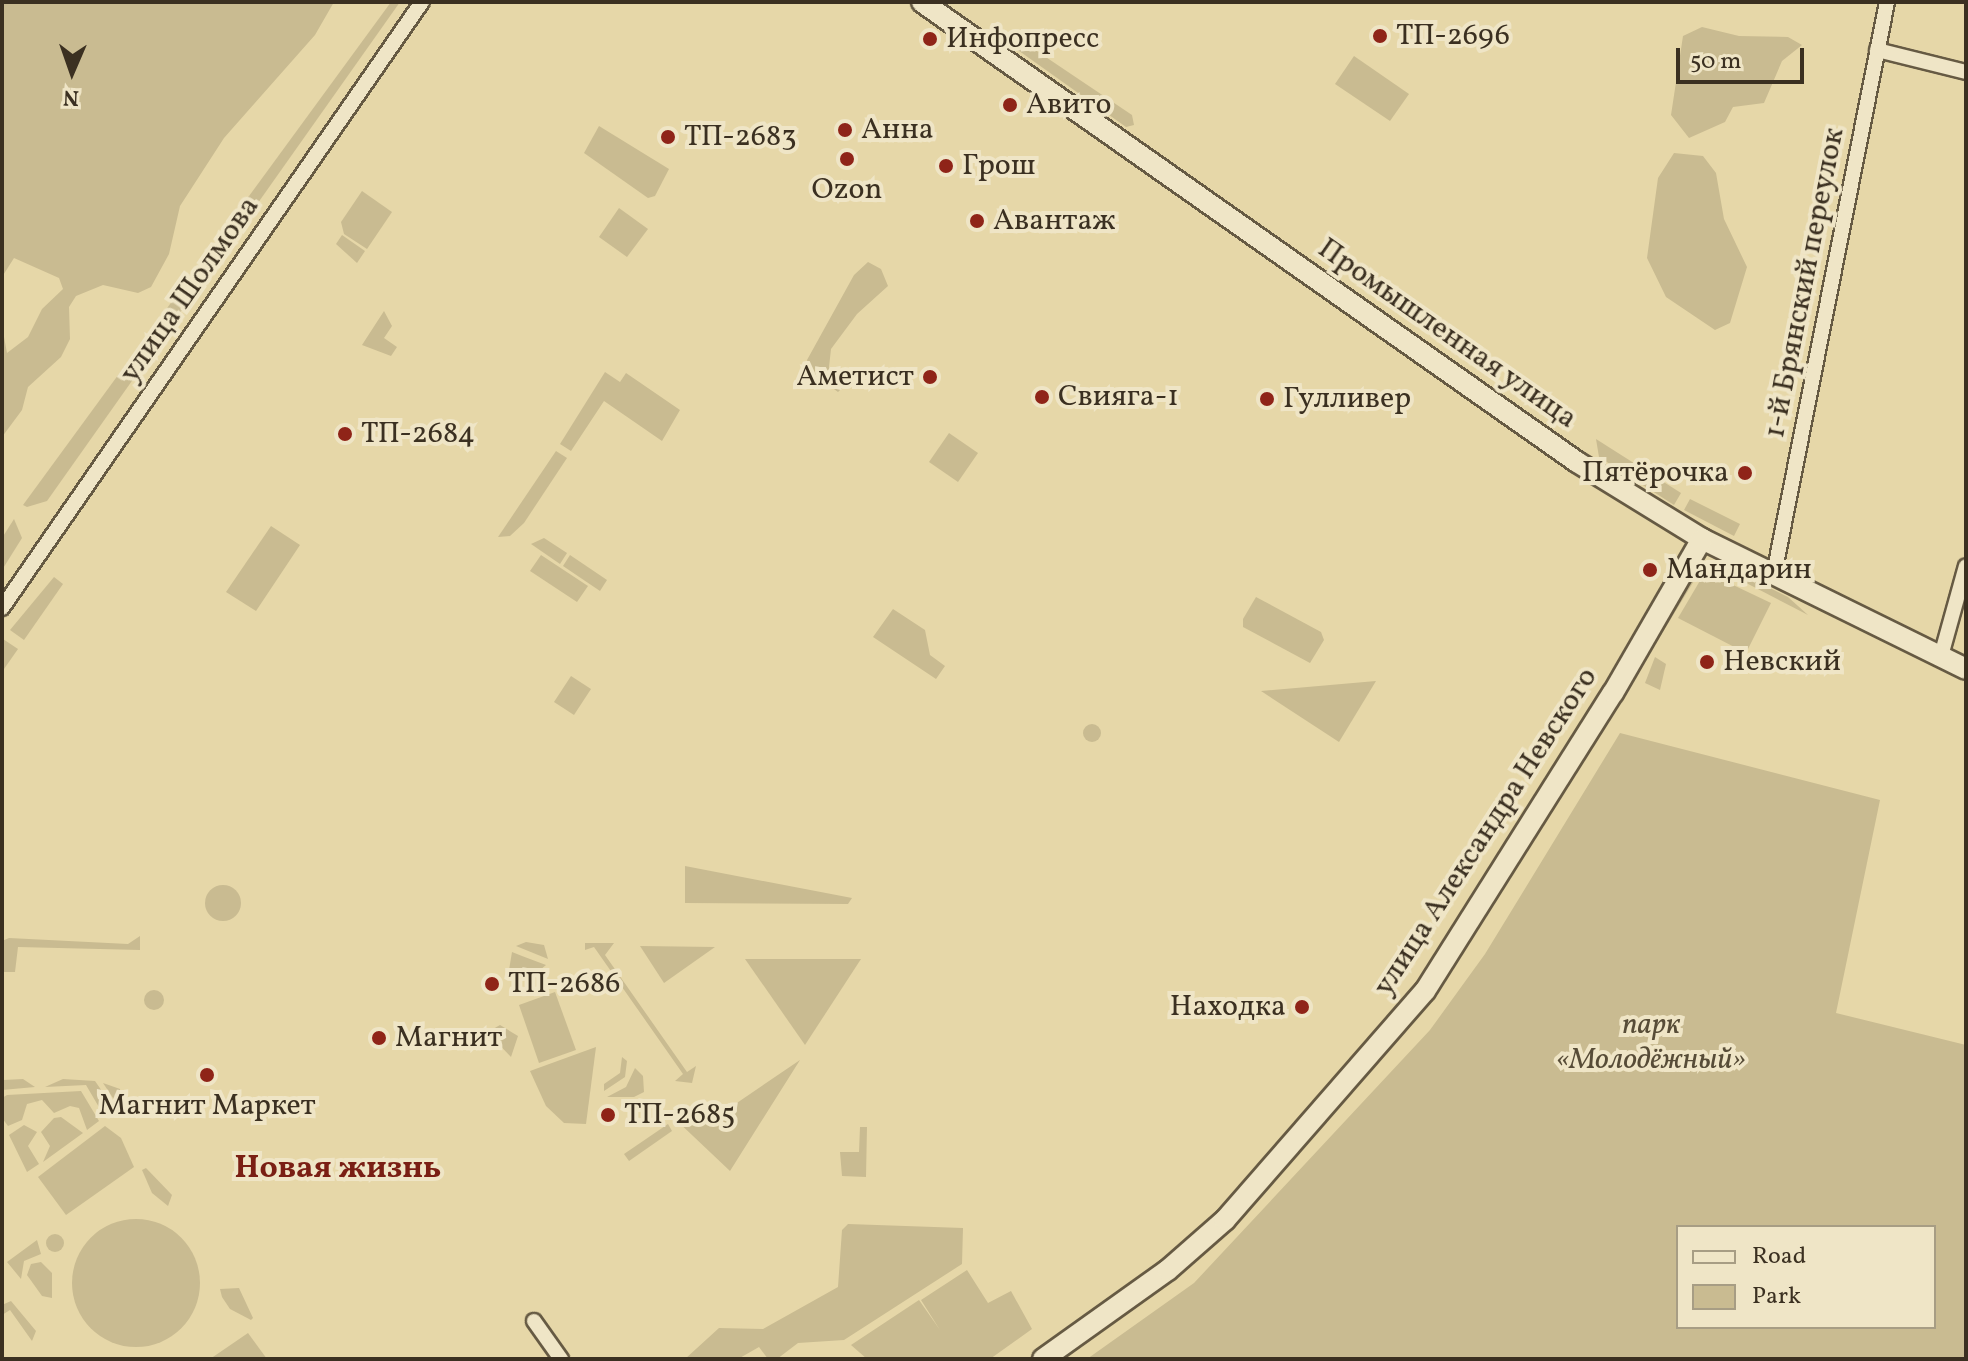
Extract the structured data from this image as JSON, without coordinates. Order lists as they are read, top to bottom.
{
  "streets": {
    "street": [
      "1-й Брянский переулок",
      "улица Шолмова",
      "Промышленная улица",
      "улица Александра Невского"
    ]
  },
  "crossings": [
    ["1-й Брянский переулок", "Промышленная улица"],
    ["Промышленная улица", "улица Александра Невского"]
  ],
  "districts": ["Новая жизнь"],
  "parks": ["парк «Молодёжный»"],
  "places": [
    "ТП-2696",
    "Инфопресc",
    "Авито",
    "Анна",
    "ТП-2683",
    "Ozon",
    "Грош",
    "Авантаж",
    "Аметист",
    "Свияга-1",
    "Гулливер",
    "ТП-2684",
    "Пятёрочка",
    "Мандарин",
    "Невский",
    "ТП-2686",
    "Находка",
    "Магнит",
    "Магнит Маркет",
    "ТП-2685"
  ],
  "legend": ["Road", "Park"],
  "scale_bar": "50 m",
  "north": "bottom"
}
